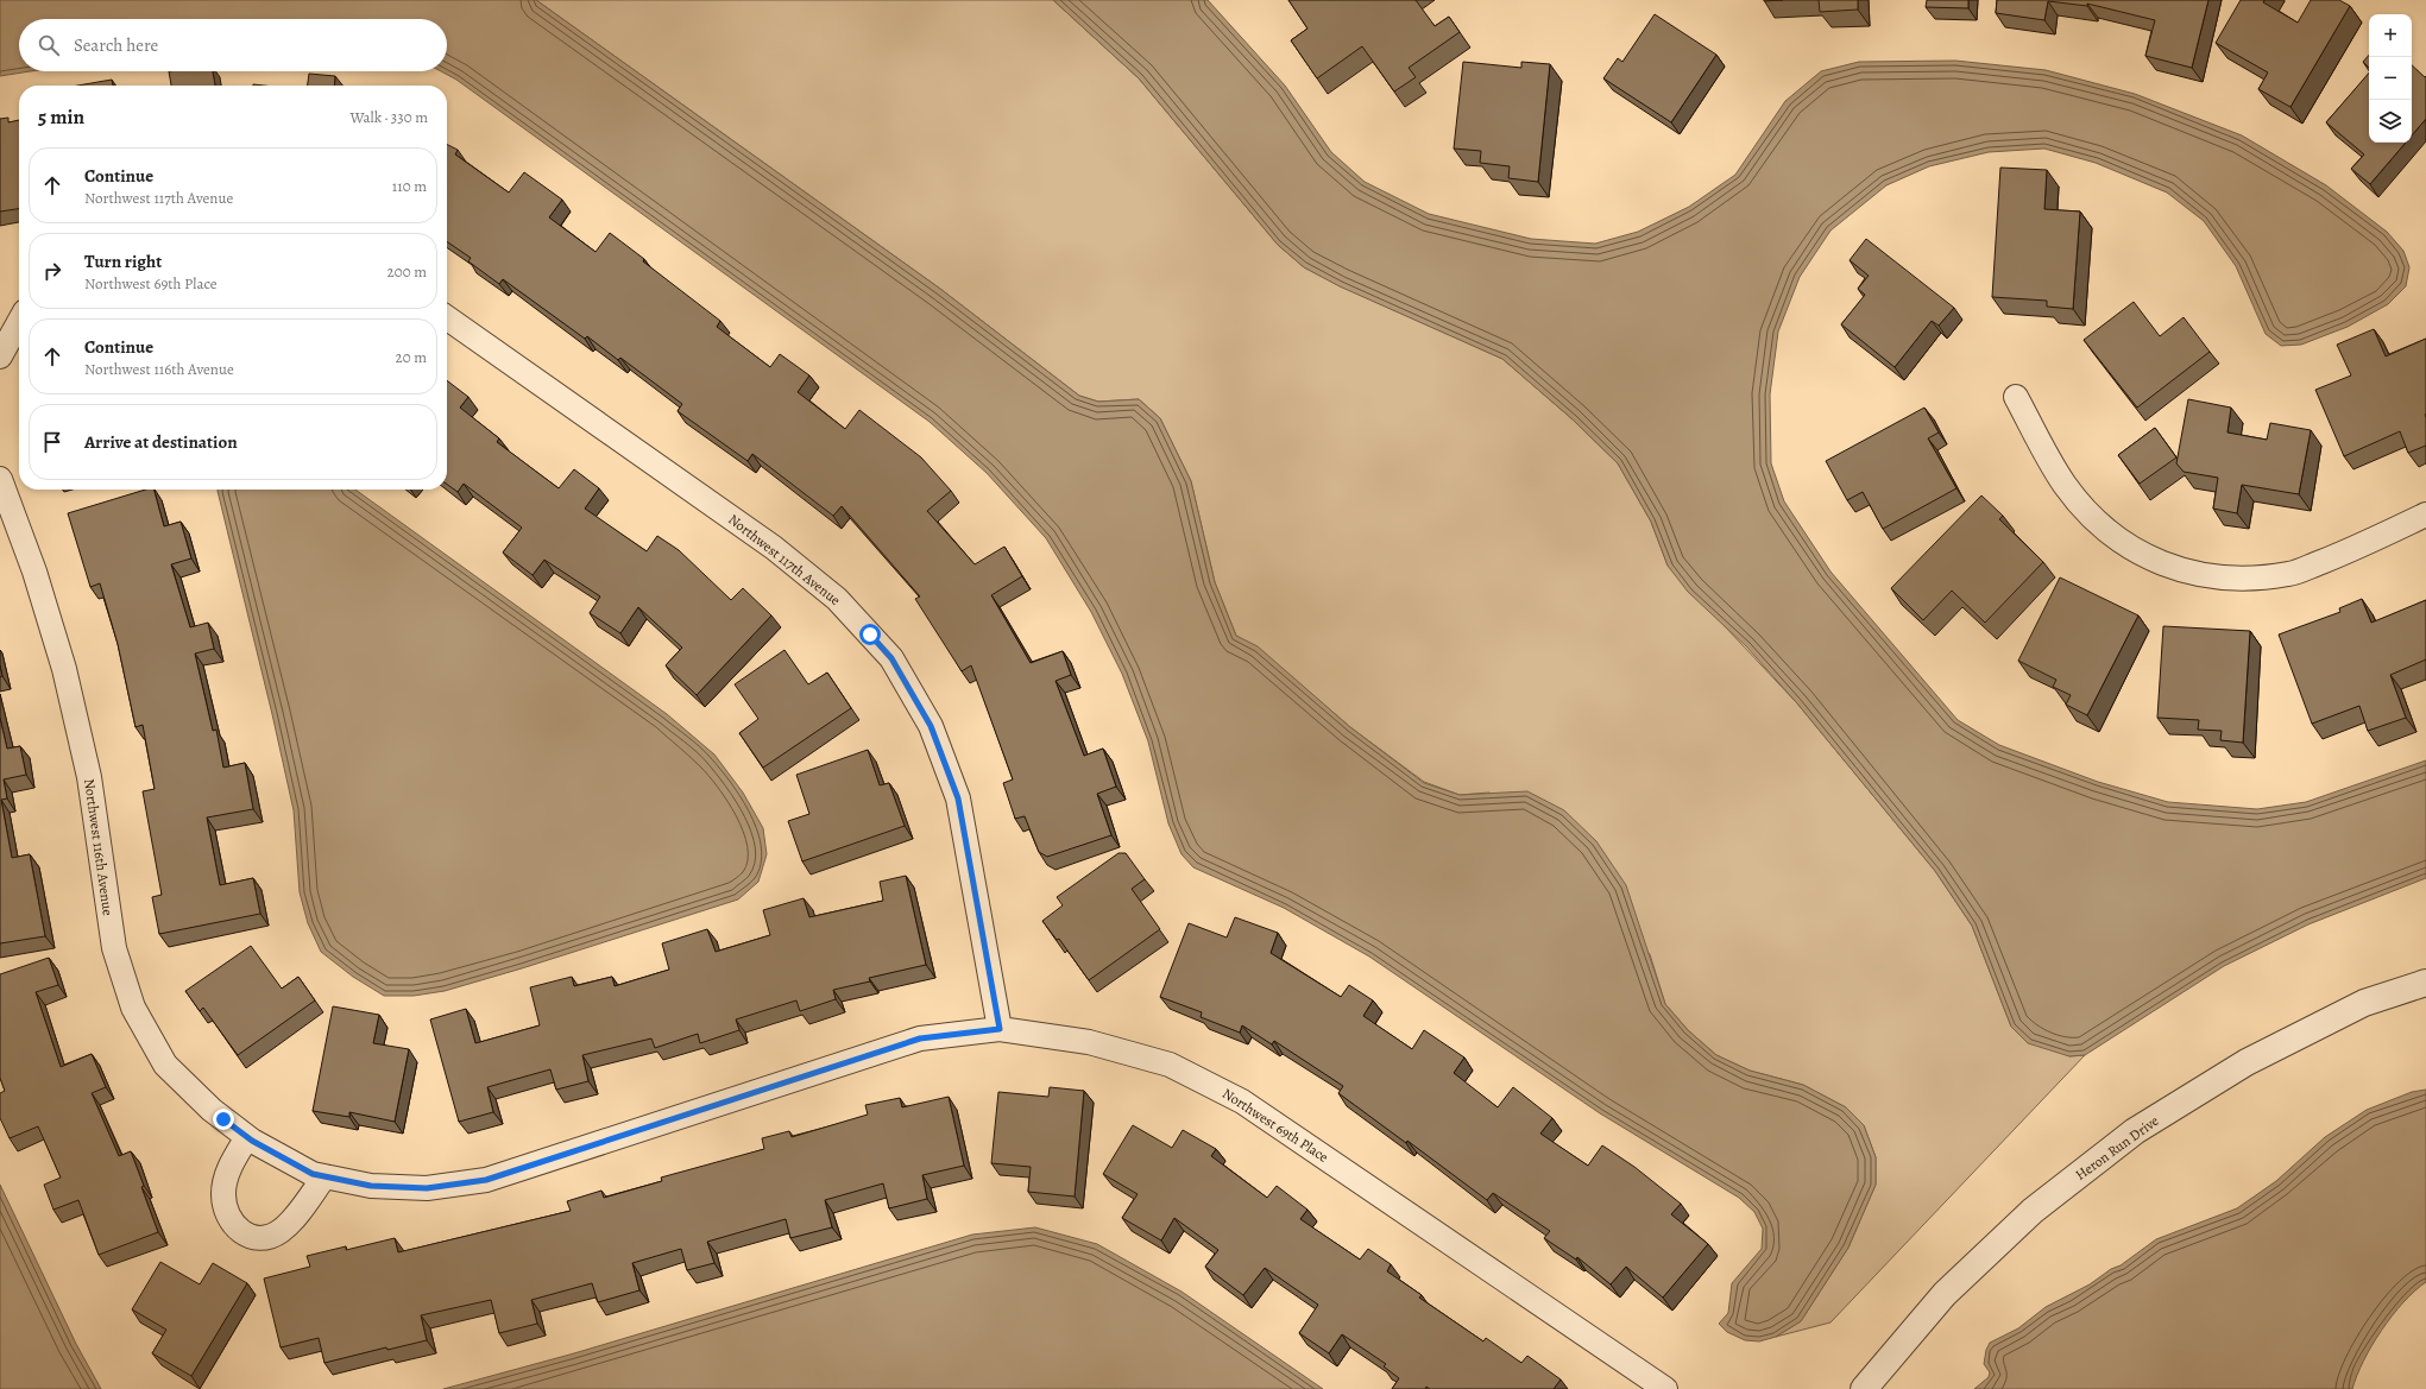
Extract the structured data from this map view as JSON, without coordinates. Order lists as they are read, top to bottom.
{
  "streets": {
    "street": [
      "Northwest 117th Avenue",
      "Northwest 116th Avenue",
      "Northwest 69th Place",
      "Heron Run Drive"
    ]
  },
  "crossings": [
    ["Northwest 117th Avenue", "Northwest 69th Place"],
    ["Northwest 116th Avenue", "Northwest 69th Place"]
  ],
  "page": {
    "map_buttons": ["+", "−"],
    "search": "Search here",
    "heading": ["5 min", "Walk · 330 m"],
    "list": [
      ["Continue", "Northwest 117th Avenue", "110 m"],
      ["Turn right", "Northwest 69th Place", "200 m"],
      ["Continue", "Northwest 116th Avenue", "20 m"],
      "Arrive at destination"
    ]
  }
}
